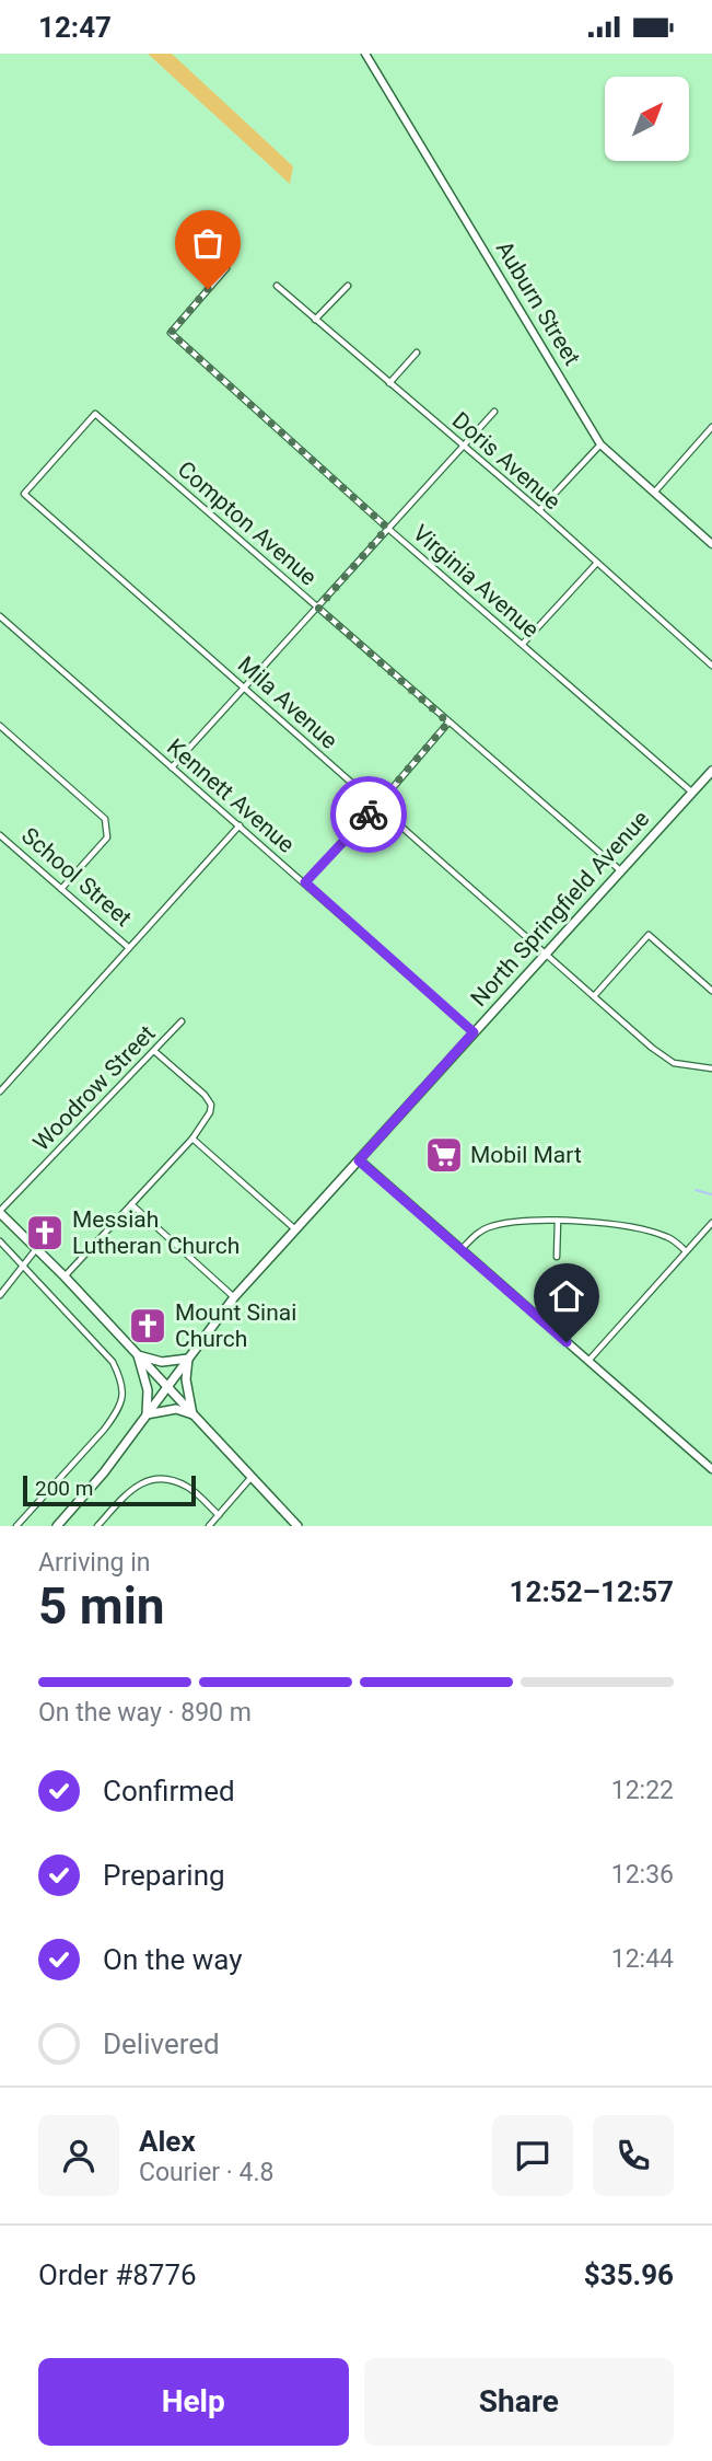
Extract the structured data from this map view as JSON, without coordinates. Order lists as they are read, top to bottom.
{
  "streets": {
    "main road": ["Auburn Street", "North Springfield Avenue"],
    "street": [
      "Doris Avenue",
      "Compton Avenue",
      "Virginia Avenue",
      "Mila Avenue",
      "Kennett Avenue",
      "School Street",
      "Woodrow Street"
    ]
  },
  "crossings": [
    ["Compton Avenue", "Mila Avenue"],
    ["Compton Avenue", "North Springfield Avenue"],
    ["Virginia Avenue", "North Springfield Avenue"],
    ["Mila Avenue", "North Springfield Avenue"],
    ["Kennett Avenue", "North Springfield Avenue"]
  ],
  "places": {
    "supermarket": ["Mobil Mart"],
    "church": ["Messiah Lutheran Church", "Mount Sinai Church"]
  },
  "scale_bar": "200 m",
  "north": "top right",
  "page": {
    "status": "12:47",
    "scale": "200 m",
    "heading": ["5 min", "Arriving in", "12:52–12:57"],
    "panel": [
      "Alex",
      "Courier · 4.8",
      "Order #8776",
      "$35.96"
    ],
    "bar": "On the way · 890 m",
    "list": [
      ["Confirmed", "12:22"],
      ["Preparing", "12:36"],
      ["On the way", "12:44"],
      "Delivered"
    ],
    "buttons": ["Help", "Share"]
  }
}
